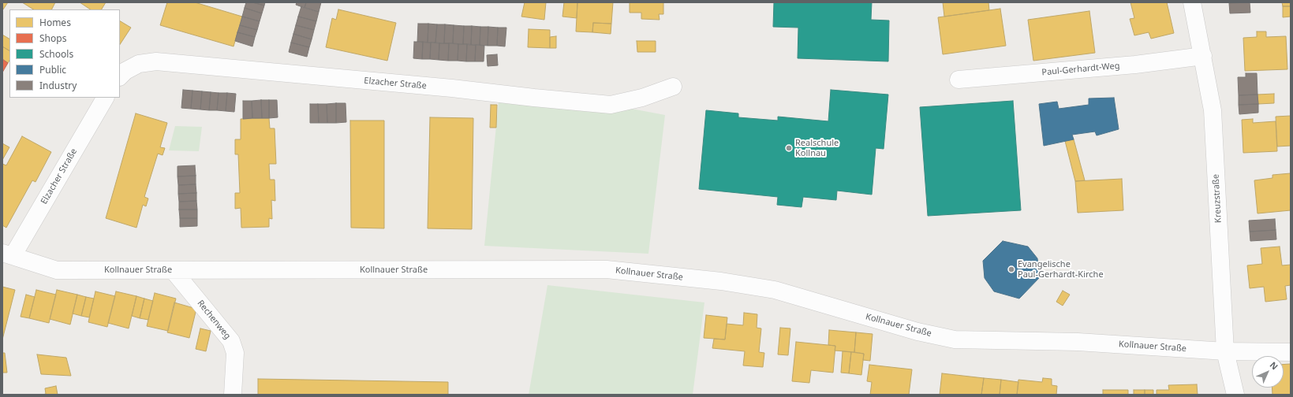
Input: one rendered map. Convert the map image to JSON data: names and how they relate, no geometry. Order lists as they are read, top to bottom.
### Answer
{
  "streets": {
    "street": [
      "Paul-Gerhardt-Weg",
      "Elzacher Straße",
      "Kreuzstraße",
      "Kollnauer Straße",
      "Rechenweg"
    ]
  },
  "crossings": [
    ["Paul-Gerhardt-Weg", "Kreuzstraße"],
    ["Elzacher Straße", "Kollnauer Straße"],
    ["Kreuzstraße", "Kollnauer Straße"],
    ["Kollnauer Straße", "Rechenweg"]
  ],
  "places": ["Realschule Kollnau", "Evangelische Paul-Gerhardt-Kirche"],
  "legend": [
    "Homes",
    "Shops",
    "Schools",
    "Public",
    "Industry"
  ],
  "north": "top right"
}
